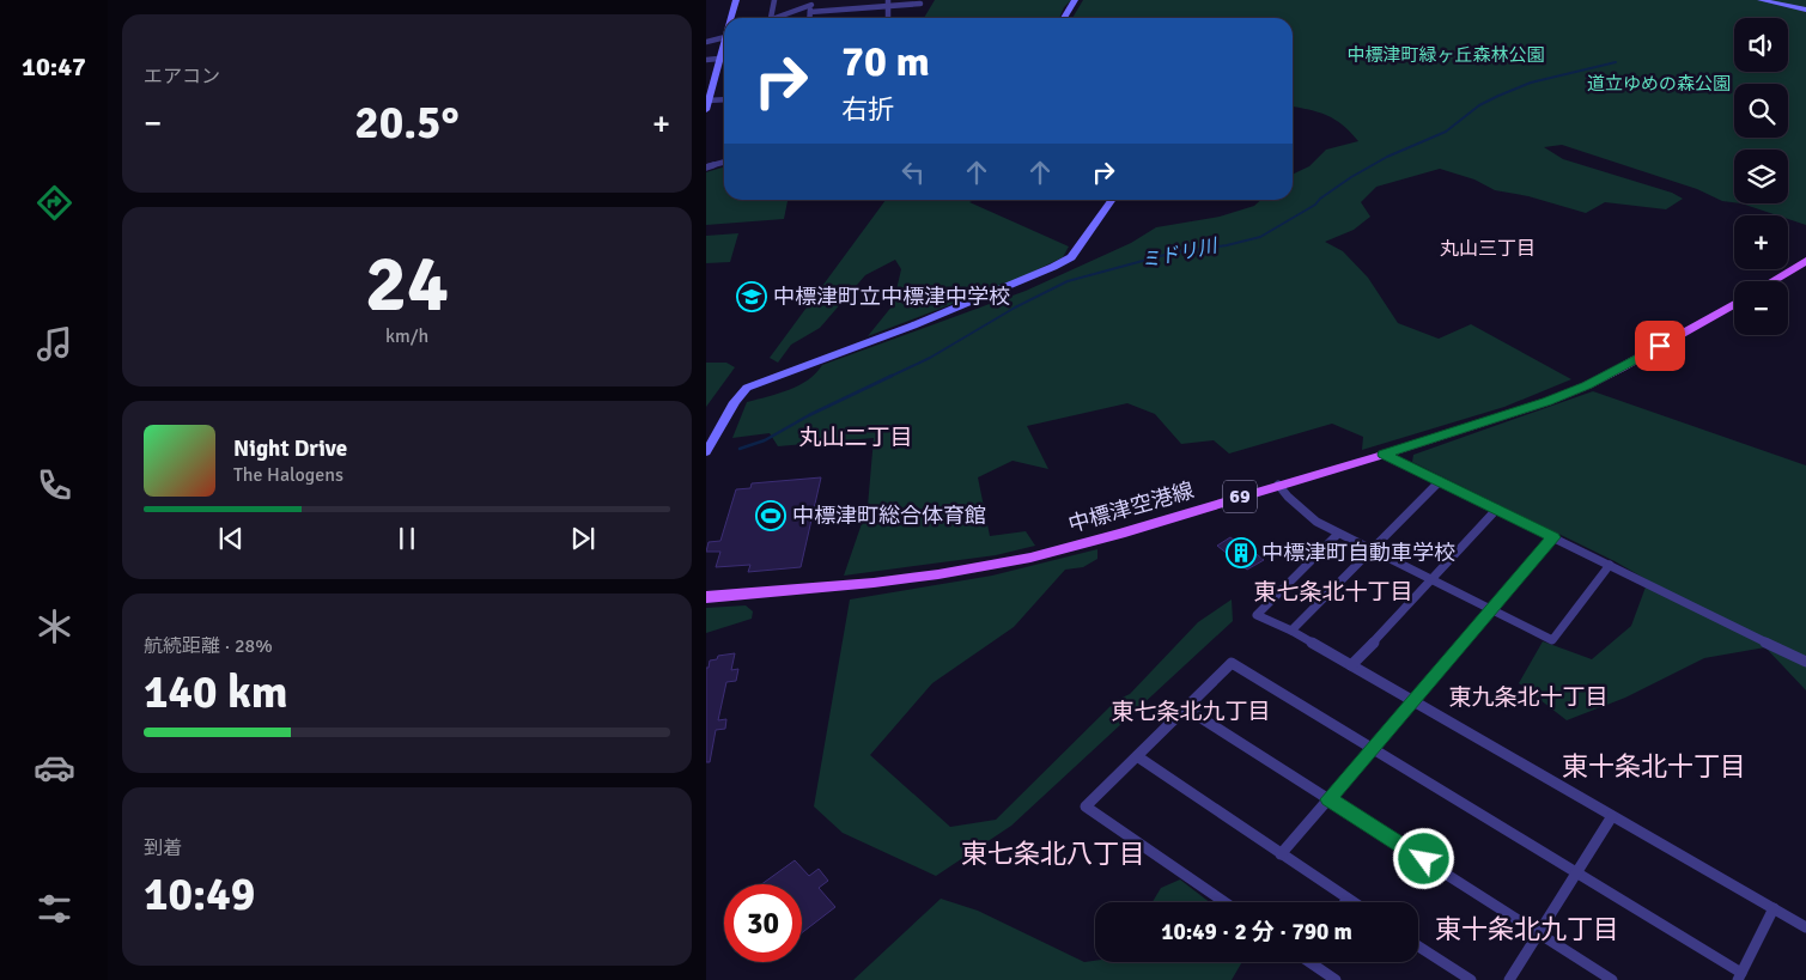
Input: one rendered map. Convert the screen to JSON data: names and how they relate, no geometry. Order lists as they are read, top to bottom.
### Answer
{
  "streets": {
    "main road": ["69", "中標津空港線"]
  },
  "districts": [
    "丸山三丁目",
    "丸山二丁目",
    "東七条北十丁目",
    "東九条北十丁目",
    "東七条北九丁目",
    "東十条北十丁目",
    "東七条北八丁目",
    "東十条北九丁目"
  ],
  "water": ["ミドリ川"],
  "parks": ["中標津町緑ヶ丘森林公園", "道立ゆめの森公園"],
  "places": {
    "school or university": ["中標津町立中標津中学校"],
    "sports": ["中標津町総合体育館"],
    "building": ["中標津町自動車学校"]
  },
  "page": {
    "tabs": "10:47",
    "tile": [
      "エアコン",
      ["24", "km/h"],
      ["航続距離 · 28%", "140 km"],
      ["到着", "10:49"]
    ],
    "map_buttons": ["+", "−"],
    "turn": ["70 m", "右折"],
    "heat": ["−", "20.5°", "+"],
    "song": ["Night Drive", "The Halogens"],
    "limit": "30",
    "trip": "10:49 · 2 分 · 790 m"
  }
}
